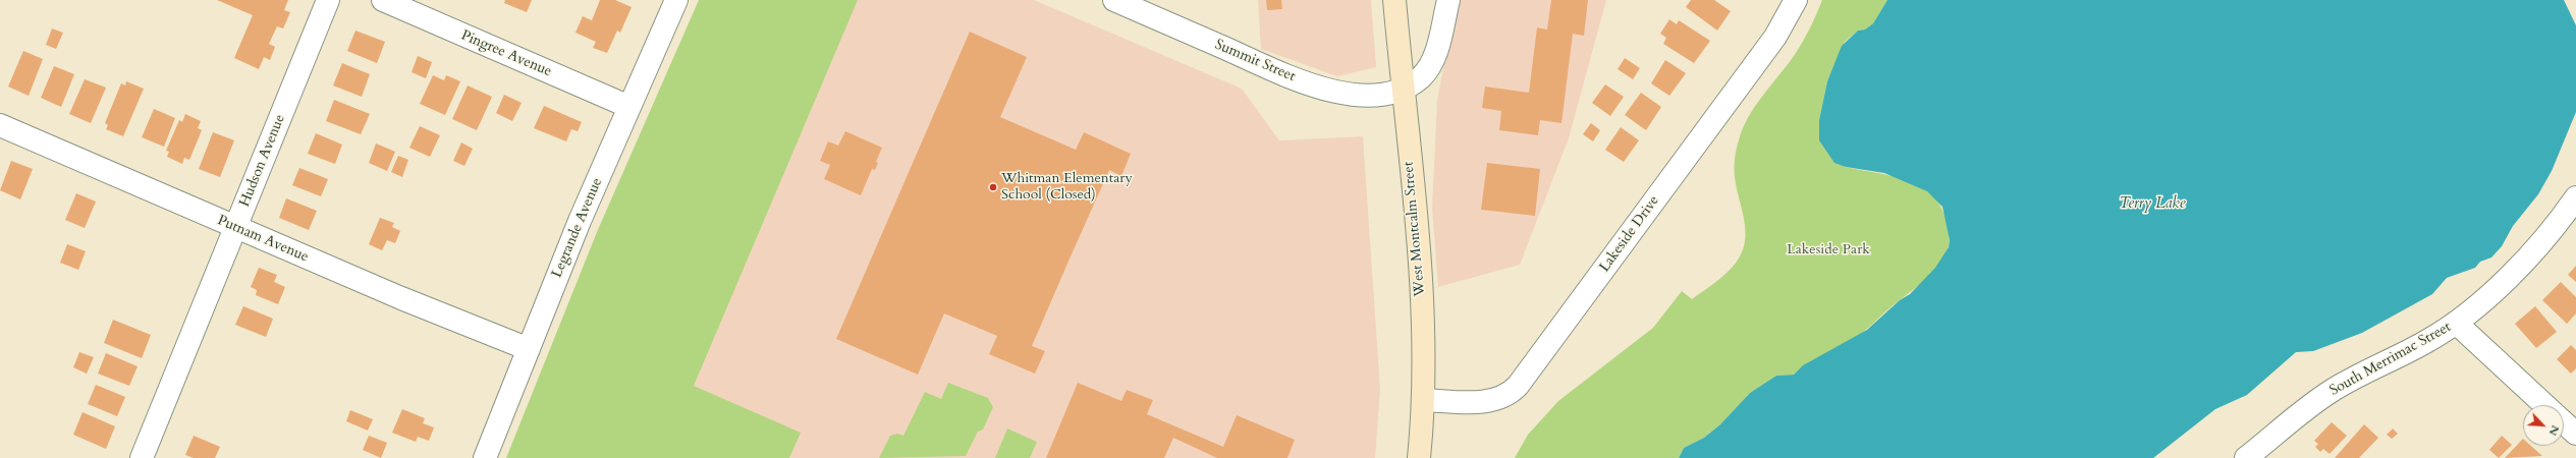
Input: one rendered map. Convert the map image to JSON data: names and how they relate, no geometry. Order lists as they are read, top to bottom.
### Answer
{
  "streets": {
    "main road": ["West Montcalm Street"],
    "street": [
      "Pingree Avenue",
      "Summit Street",
      "Hudson Avenue",
      "Legrande Avenue",
      "Lakeside Drive",
      "Putnam Avenue",
      "South Merrimac Street"
    ]
  },
  "crossings": [
    ["Pingree Avenue", "Legrande Avenue"],
    ["Summit Street", "West Montcalm Street"],
    ["Hudson Avenue", "Putnam Avenue"],
    ["Legrande Avenue", "Putnam Avenue"],
    ["West Montcalm Street", "Lakeside Drive"]
  ],
  "water": ["Terry Lake"],
  "parks": ["Lakeside Park"],
  "places": ["Whitman Elementary School (Closed)"],
  "north": "bottom right"
}
